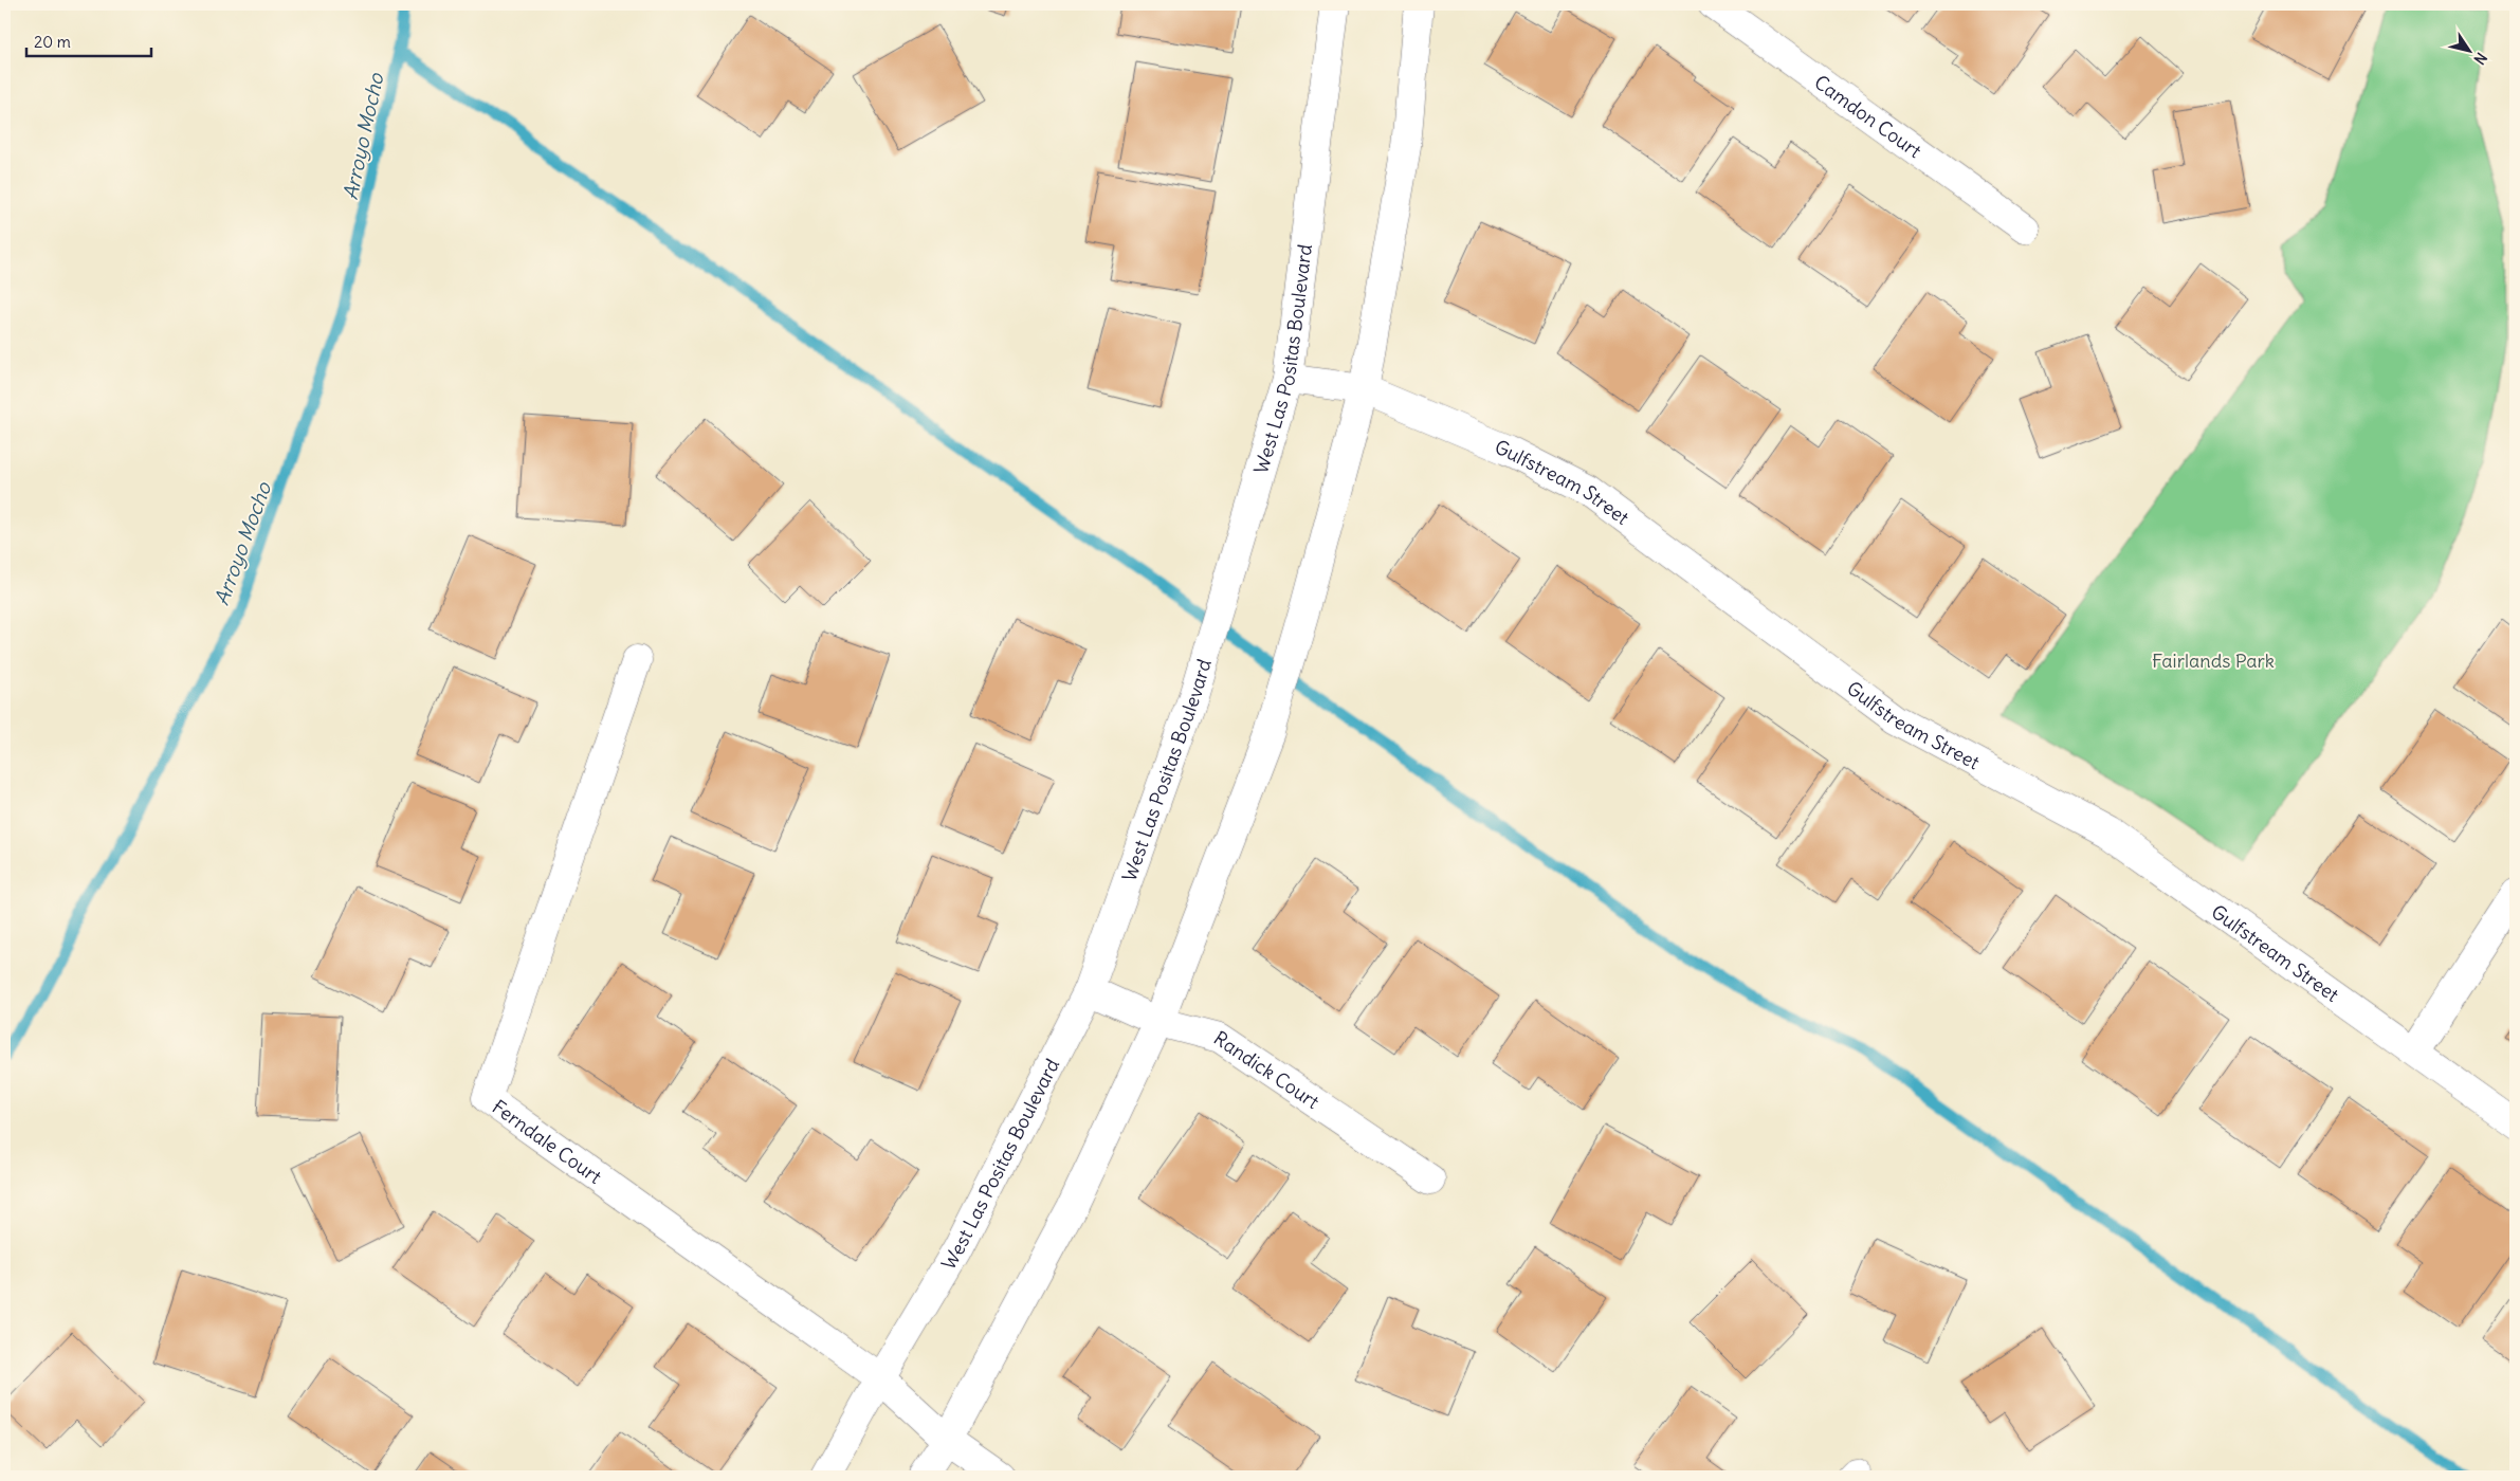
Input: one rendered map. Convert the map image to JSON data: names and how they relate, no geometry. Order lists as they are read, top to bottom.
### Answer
{
  "streets": {
    "street": [
      "Camdon Court",
      "West Las Positas Boulevard",
      "Gulfstream Street",
      "Randick Court",
      "Ferndale Court"
    ]
  },
  "crossings": [
    ["West Las Positas Boulevard", "Gulfstream Street"],
    ["West Las Positas Boulevard", "Randick Court"],
    ["West Las Positas Boulevard", "Ferndale Court"]
  ],
  "water": ["Arroyo Mocho"],
  "parks": ["Fairlands Park"],
  "scale_bar": "20 m",
  "north": "bottom right"
}
